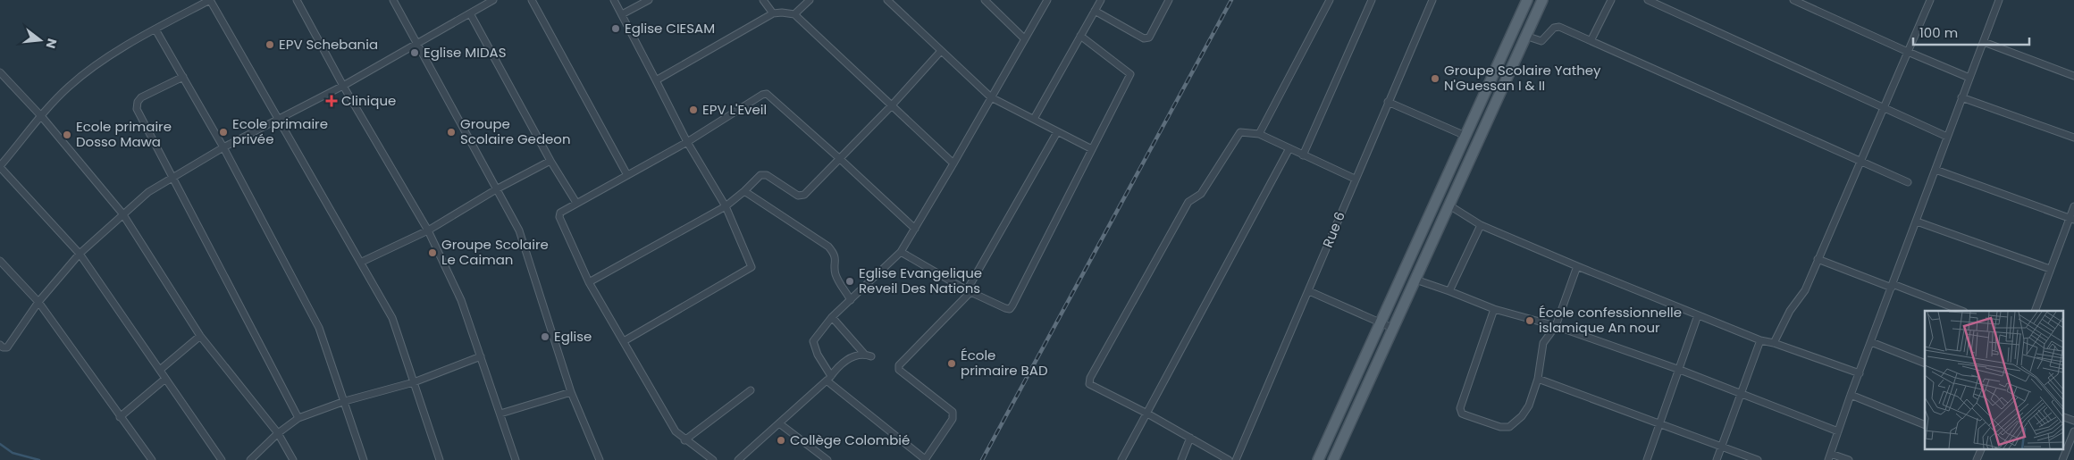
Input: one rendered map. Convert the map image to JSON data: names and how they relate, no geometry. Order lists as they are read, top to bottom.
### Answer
{
  "streets": {
    "street": ["Rue 6"]
  },
  "places": {
    "other": [
      "Eglise CIESAM",
      "EPV Schebania",
      "Eglise MIDAS",
      "Groupe Scolaire Yathey N'Guessan I & II",
      "EPV L'Eveil",
      "Ecole primaire privée",
      "Groupe Scolaire Gedeon",
      "Ecole primaire Dosso Mawa",
      "Groupe Scolaire Le Caiman",
      "Eglise Evangelique Reveil Des Nations",
      "École confessionnelle islamique An nour",
      "Eglise",
      "École primaire BAD",
      "Collège Colombié"
    ],
    "health": ["Clinique"]
  },
  "scale_bar": "100 m",
  "north": "right"
}
